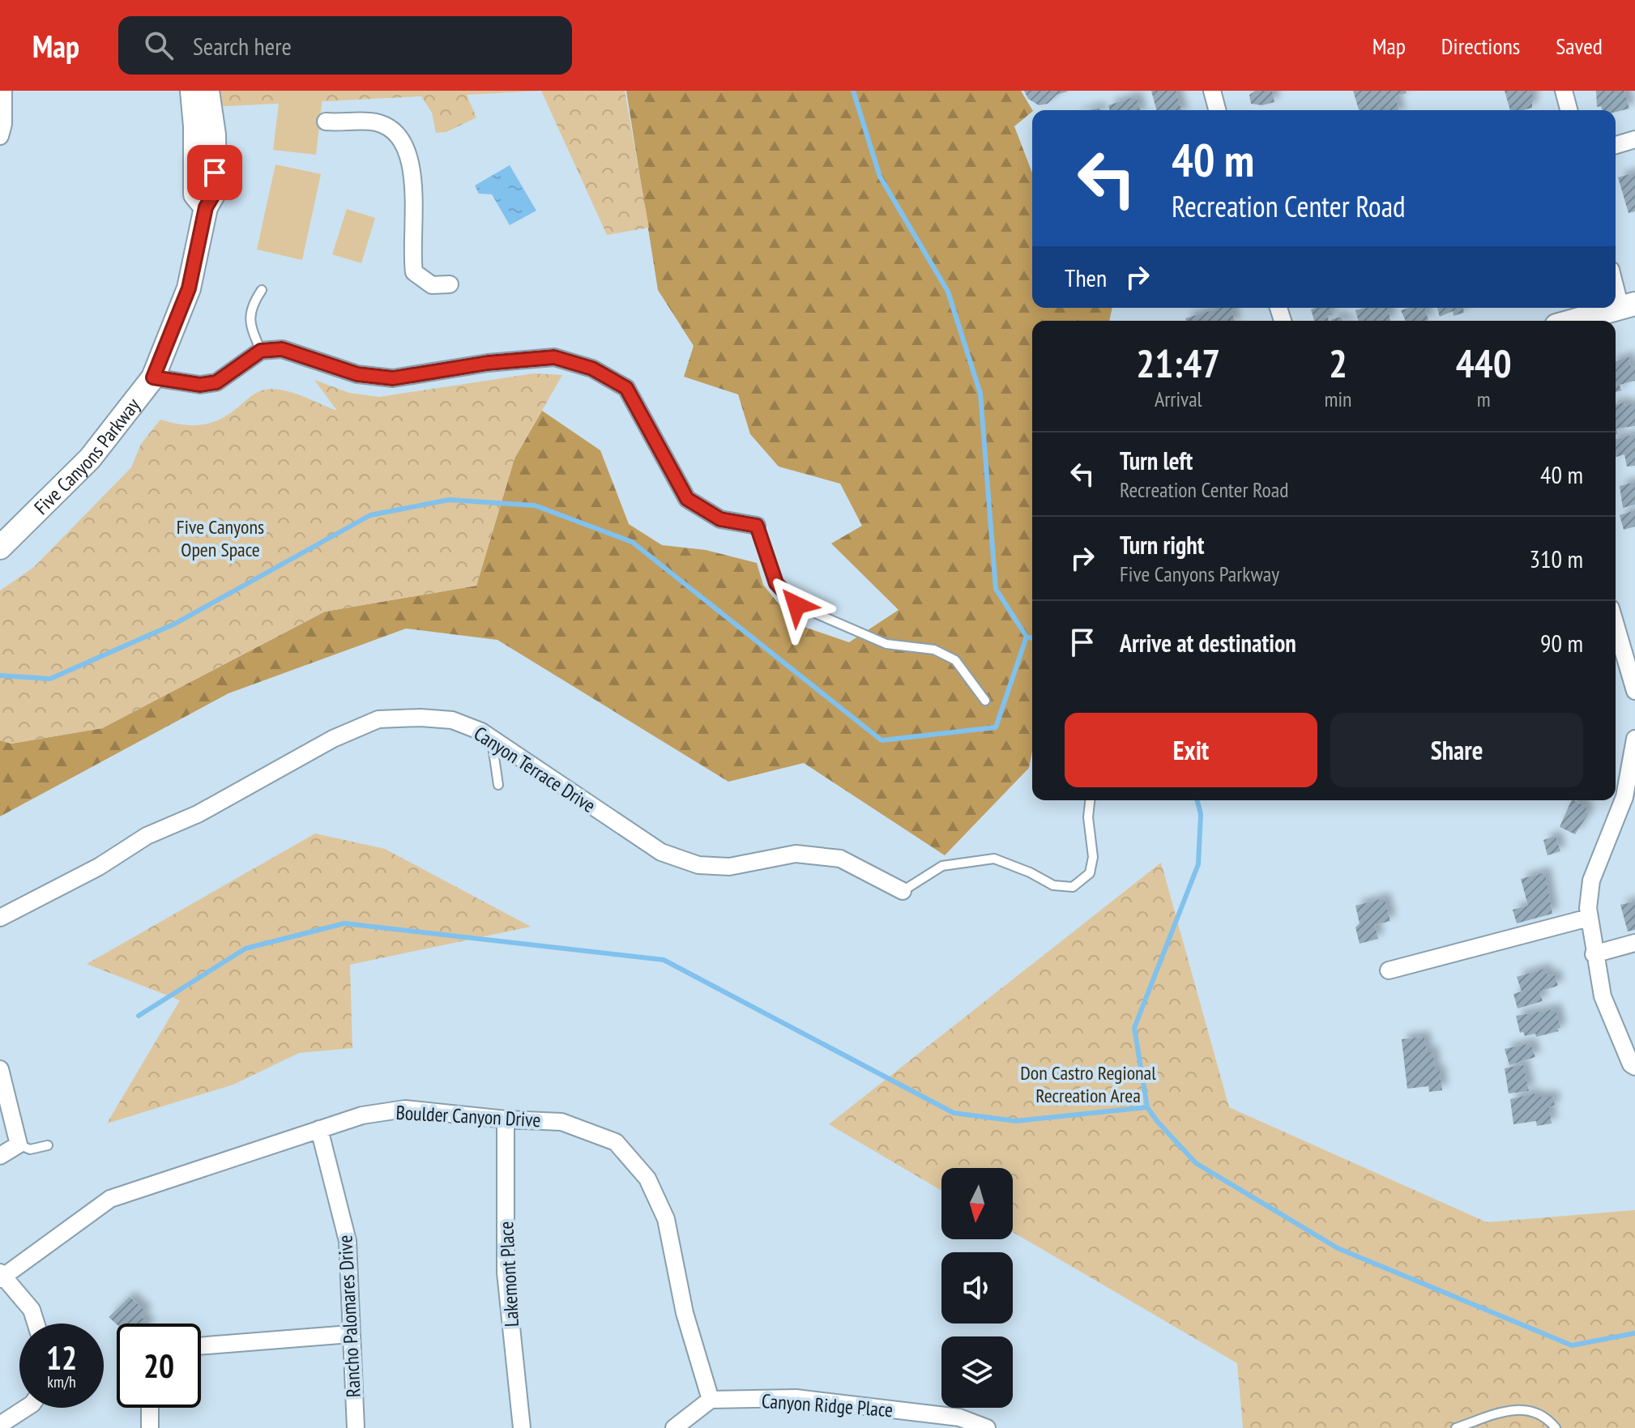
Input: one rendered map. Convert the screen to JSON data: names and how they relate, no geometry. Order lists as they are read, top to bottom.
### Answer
{
  "streets": {
    "main road": ["Five Canyons Parkway"],
    "street": [
      "Canyon Terrace Drive",
      "Boulder Canyon Drive",
      "Lakemont Place",
      "Rancho Palomares Drive",
      "Canyon Ridge Place"
    ]
  },
  "crossings": [
    ["Boulder Canyon Drive", "Lakemont Place"],
    ["Boulder Canyon Drive", "Rancho Palomares Drive"],
    ["Boulder Canyon Drive", "Canyon Ridge Place"]
  ],
  "parks": ["Five Canyons Open Space", "Don Castro Regional Recreation Area"],
  "north": "bottom",
  "page": {
    "header": "Map",
    "search": "Search here",
    "nav": ["Map", "Directions", "Saved"],
    "turn": ["40 m", "Recreation Center Road"],
    "then": "Then",
    "eta": [
      "21:47",
      "Arrival",
      "2",
      "min",
      "440",
      "m"
    ],
    "list": [
      {
        "name": "Turn left",
        "note": "Recreation Center Road",
        "value": "40 m"
      },
      {
        "name": "Turn right",
        "note": "Five Canyons Parkway",
        "value": "310 m"
      },
      {
        "name": "Arrive at destination",
        "value": "90 m"
      }
    ],
    "buttons": ["Exit", "Share"],
    "speed": "12 km/h",
    "limit": "20"
  }
}
